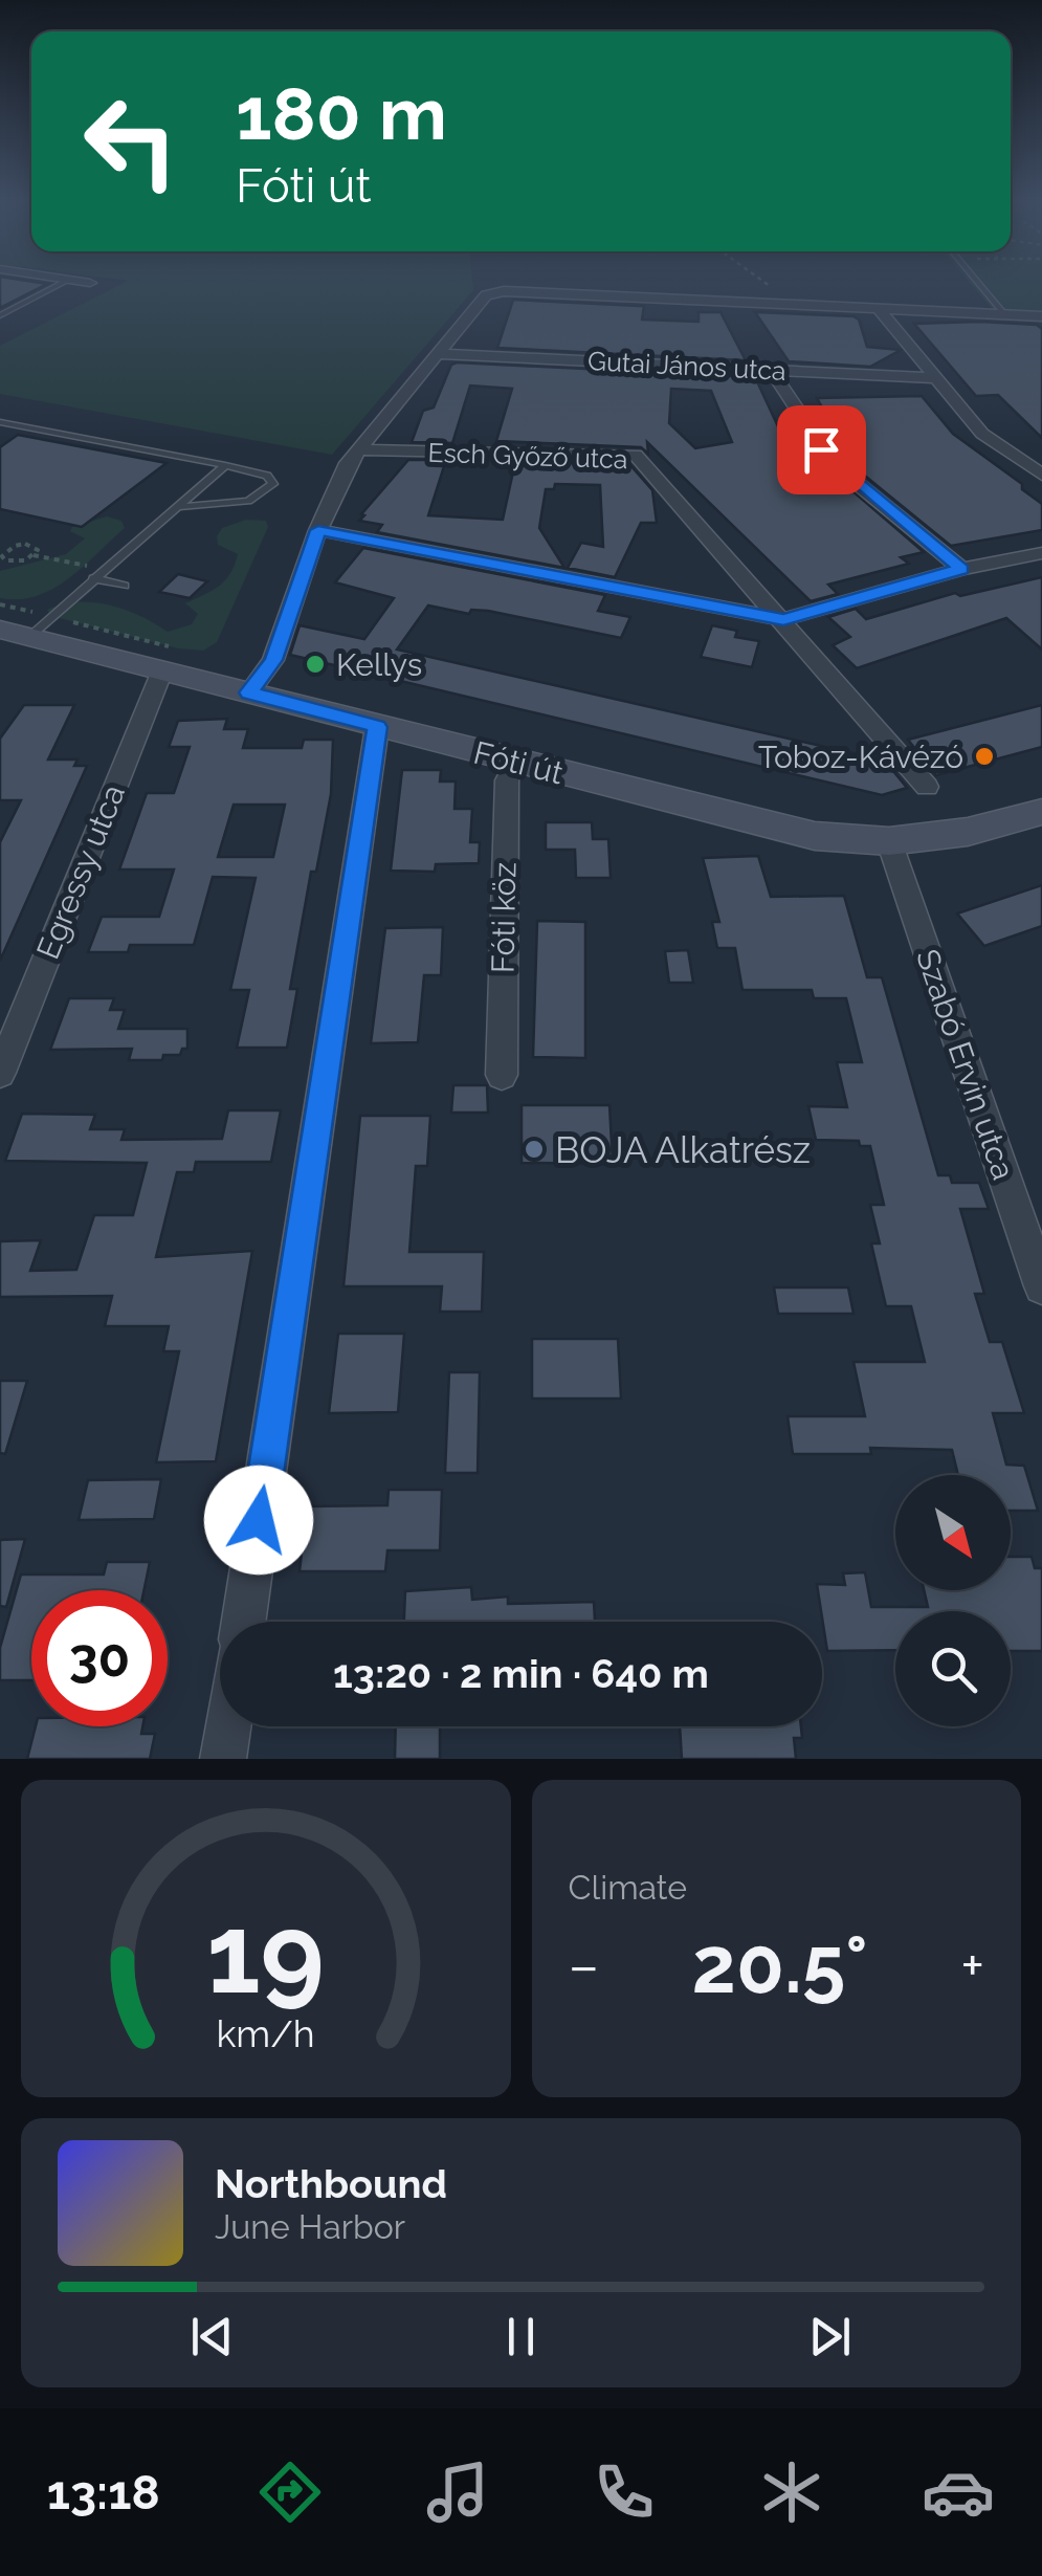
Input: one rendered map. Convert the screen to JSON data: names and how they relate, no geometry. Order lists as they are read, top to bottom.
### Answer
{
  "streets": {
    "main road": ["Fóti út"],
    "street": [
      "Gutai János utca",
      "Esch Győző utca",
      "Egressy utca",
      "Fóti köz",
      "Szabó Ervin utca"
    ]
  },
  "crossings": [
    ["Fóti út", "Egressy utca"],
    ["Fóti út", "Fóti köz"],
    ["Fóti út", "Szabó Ervin utca"]
  ],
  "places": ["Kellys", "Toboz-Kávézó", "BOJA Alkatrész"],
  "north": "bottom right",
  "page": {
    "turn": ["180 m", "Fóti út"],
    "limit": "30",
    "trip": "13:20 · 2 min · 640 m",
    "tile": "Climate",
    "heat": ["−", "20.5°", "+"],
    "song": ["Northbound", "June Harbor"],
    "tabs": "13:18",
    "gauge": ["19", "km/h"]
  }
}
